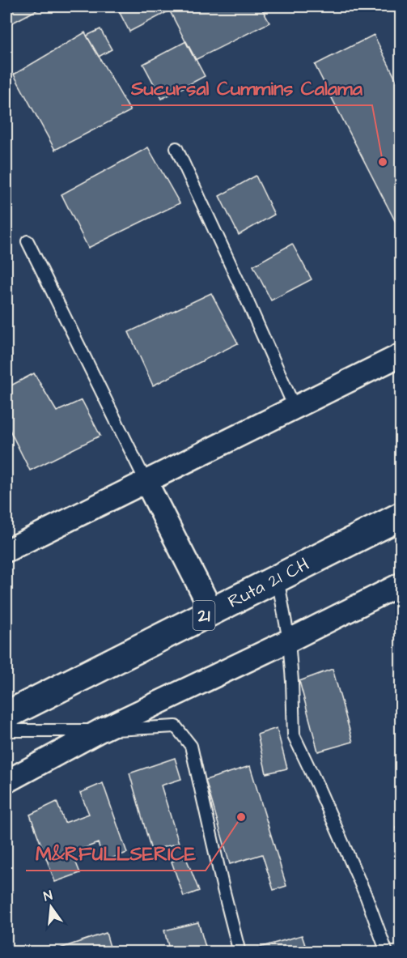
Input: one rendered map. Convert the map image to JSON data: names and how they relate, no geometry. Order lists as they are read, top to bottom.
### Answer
{
  "streets": {
    "highway": ["Ruta 21 CH", "21"]
  },
  "places": ["Sucursal Cummins Calama", "M&RFULLSERICE"],
  "north": "top"
}
